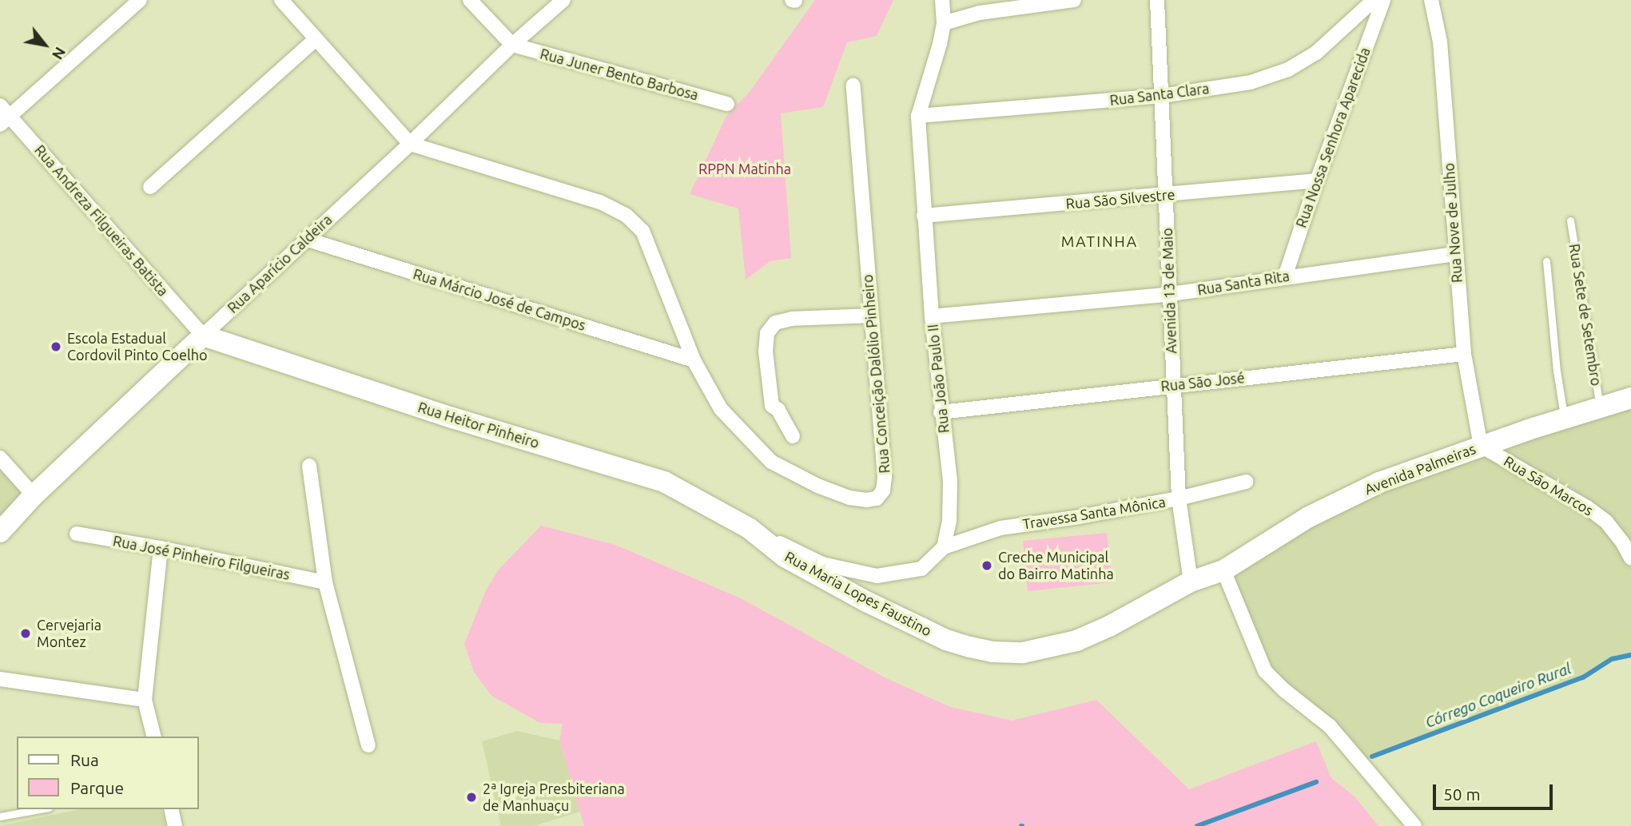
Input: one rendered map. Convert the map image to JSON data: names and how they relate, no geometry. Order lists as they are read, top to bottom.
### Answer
{
  "streets": {
    "street": [
      "Rua Juner Bento Barbosa",
      "Rua Santa Clara",
      "Rua Nossa Senhora Aparecida",
      "Rua São Silvestre",
      "Rua Andreza Filgueiras Batista",
      "Rua Nove de Julho",
      "Rua Aparício Caldeira",
      "Rua Santa Rita",
      "Avenida 13 de Maio",
      "Rua Márcio José de Campos",
      "Rua Conceição Dalólio Pinheiro",
      "Rua João Paulo II",
      "Rua São José",
      "Rua Heitor Pinheiro",
      "Avenida Palmeiras",
      "Rua São Marcos",
      "Travessa Santa Mônica",
      "Rua José Pinheiro Filgueiras",
      "Rua Maria Lopes Faustino"
    ],
    "lane": ["Rua Sete de Setembro"]
  },
  "crossings": [
    ["Rua Juner Bento Barbosa", "Rua Aparício Caldeira"],
    ["Rua Santa Clara", "Avenida 13 de Maio"],
    ["Rua Santa Clara", "Rua João Paulo II"],
    ["Rua Nossa Senhora Aparecida", "Rua São Silvestre"],
    ["Rua Nossa Senhora Aparecida", "Rua Santa Rita"],
    ["Rua São Silvestre", "Avenida 13 de Maio"],
    ["Rua São Silvestre", "Rua João Paulo II"],
    ["Rua Andreza Filgueiras Batista", "Rua Aparício Caldeira"],
    ["Rua Andreza Filgueiras Batista", "Rua Heitor Pinheiro"],
    ["Rua Nove de Julho", "Rua Santa Rita"],
    ["Rua Nove de Julho", "Rua São José"],
    ["Rua Nove de Julho", "Avenida Palmeiras"],
    ["Rua Nove de Julho", "Rua São Marcos"],
    ["Rua Aparício Caldeira", "Rua Márcio José de Campos"],
    ["Rua Aparício Caldeira", "Rua Conceição Dalólio Pinheiro"],
    ["Rua Aparício Caldeira", "Rua Heitor Pinheiro"],
    ["Rua Santa Rita", "Avenida 13 de Maio"],
    ["Rua Santa Rita", "Rua João Paulo II"],
    ["Avenida 13 de Maio", "Rua São José"],
    ["Avenida 13 de Maio", "Travessa Santa Mônica"],
    ["Avenida 13 de Maio", "Rua Maria Lopes Faustino"],
    ["Rua Márcio José de Campos", "Rua Conceição Dalólio Pinheiro"],
    ["Rua Sete de Setembro", "Avenida Palmeiras"],
    ["Rua João Paulo II", "Rua São José"],
    ["Rua João Paulo II", "Travessa Santa Mônica"],
    ["Rua Heitor Pinheiro", "Rua Maria Lopes Faustino"],
    ["Avenida Palmeiras", "Rua São Marcos"],
    ["Avenida Palmeiras", "Rua Maria Lopes Faustino"]
  ],
  "districts": ["MATINHA"],
  "water": ["Córrego Coqueiro Rural"],
  "parks": ["RPPN Matinha"],
  "places": [
    "Escola Estadual Cordovil Pinto Coelho",
    "Creche Municipal do Bairro Matinha",
    "Cervejaria Montez",
    "2ª Igreja Presbiteriana de Manhuaçu"
  ],
  "legend": ["Rua", "Parque"],
  "scale_bar": "50 m",
  "north": "bottom right"
}
